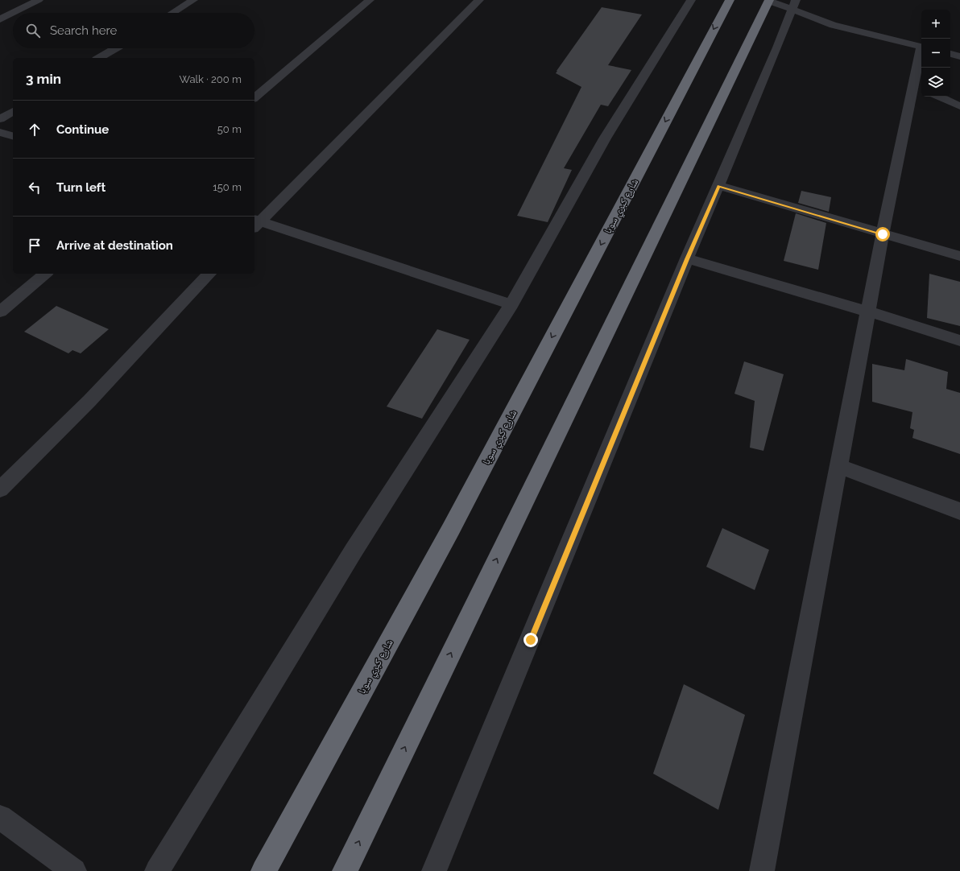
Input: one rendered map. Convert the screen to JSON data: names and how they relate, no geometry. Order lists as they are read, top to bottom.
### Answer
{
  "streets": {
    "highway": ["شارع كبري سوبا"]
  },
  "page": {
    "map_buttons": ["+", "−"],
    "search": "Search here",
    "heading": ["3 min", "Walk · 200 m"],
    "list": [
      ["Continue", "50 m"],
      ["Turn left", "150 m"],
      "Arrive at destination"
    ]
  }
}
